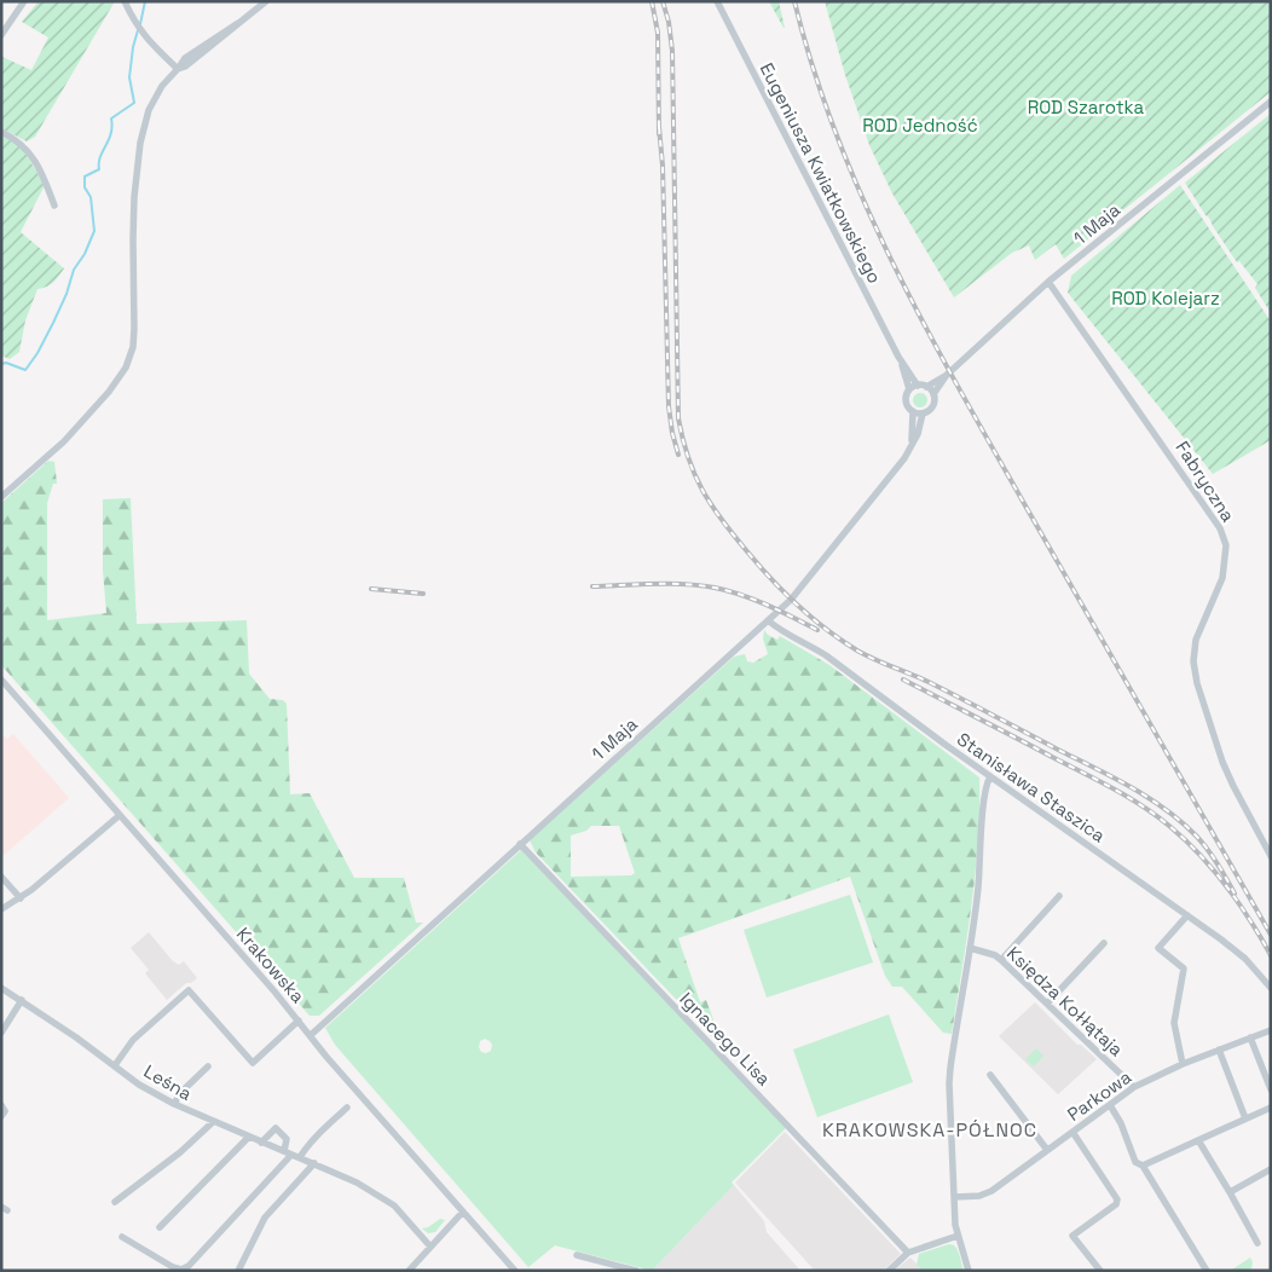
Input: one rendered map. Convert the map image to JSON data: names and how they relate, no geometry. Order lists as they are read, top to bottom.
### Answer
{
  "streets": {
    "street": [
      "Eugeniusza Kwiatkowskiego",
      "1 Maja",
      "Fabryczna",
      "Stanisława Staszica",
      "Krakowska",
      "Księdza Kołłątaja",
      "Ignacego Lisa",
      "Leśna",
      "Parkowa"
    ]
  },
  "crossings": [
    ["Eugeniusza Kwiatkowskiego", "1 Maja"],
    ["1 Maja", "Fabryczna"],
    ["1 Maja", "Stanisława Staszica"],
    ["1 Maja", "Krakowska"],
    ["1 Maja", "Ignacego Lisa"],
    ["Księdza Kołłątaja", "Parkowa"]
  ],
  "districts": ["KRAKOWSKA-PÓŁNOC"],
  "parks": ["ROD Szarotka", "ROD Jedność", "ROD Kolejarz"]
}
